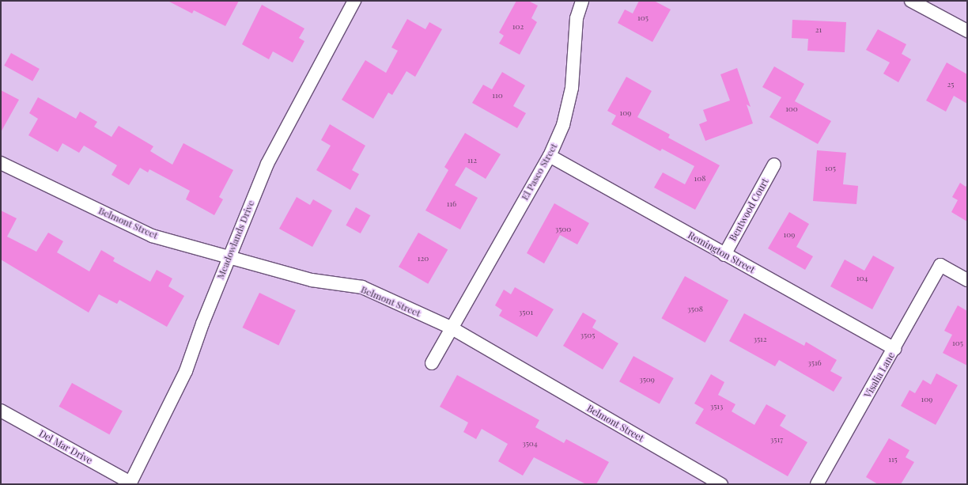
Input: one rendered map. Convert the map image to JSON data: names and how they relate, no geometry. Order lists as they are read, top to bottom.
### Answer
{
  "streets": {
    "street": [
      "El Paseo Street",
      "Bentwood Court",
      "Belmont Street",
      "Meadowlands Drive",
      "Remington Street",
      "Visalia Lane",
      "Del Mar Drive"
    ]
  },
  "crossings": [
    ["El Paseo Street", "Belmont Street"],
    ["El Paseo Street", "Remington Street"],
    ["Bentwood Court", "Remington Street"],
    ["Belmont Street", "Meadowlands Drive"],
    ["Meadowlands Drive", "Del Mar Drive"],
    ["Remington Street", "Visalia Lane"]
  ],
  "house_numbers": [
    "105",
    "102",
    "21",
    "25",
    "110",
    "100",
    "109",
    "112",
    "105",
    "108",
    "116",
    "3500",
    "109",
    "120",
    "104",
    "3508",
    "3501",
    "3505",
    "3512",
    "105",
    "3516",
    "3509",
    "109",
    "3513",
    "3517",
    "3504",
    "115"
  ]
}
